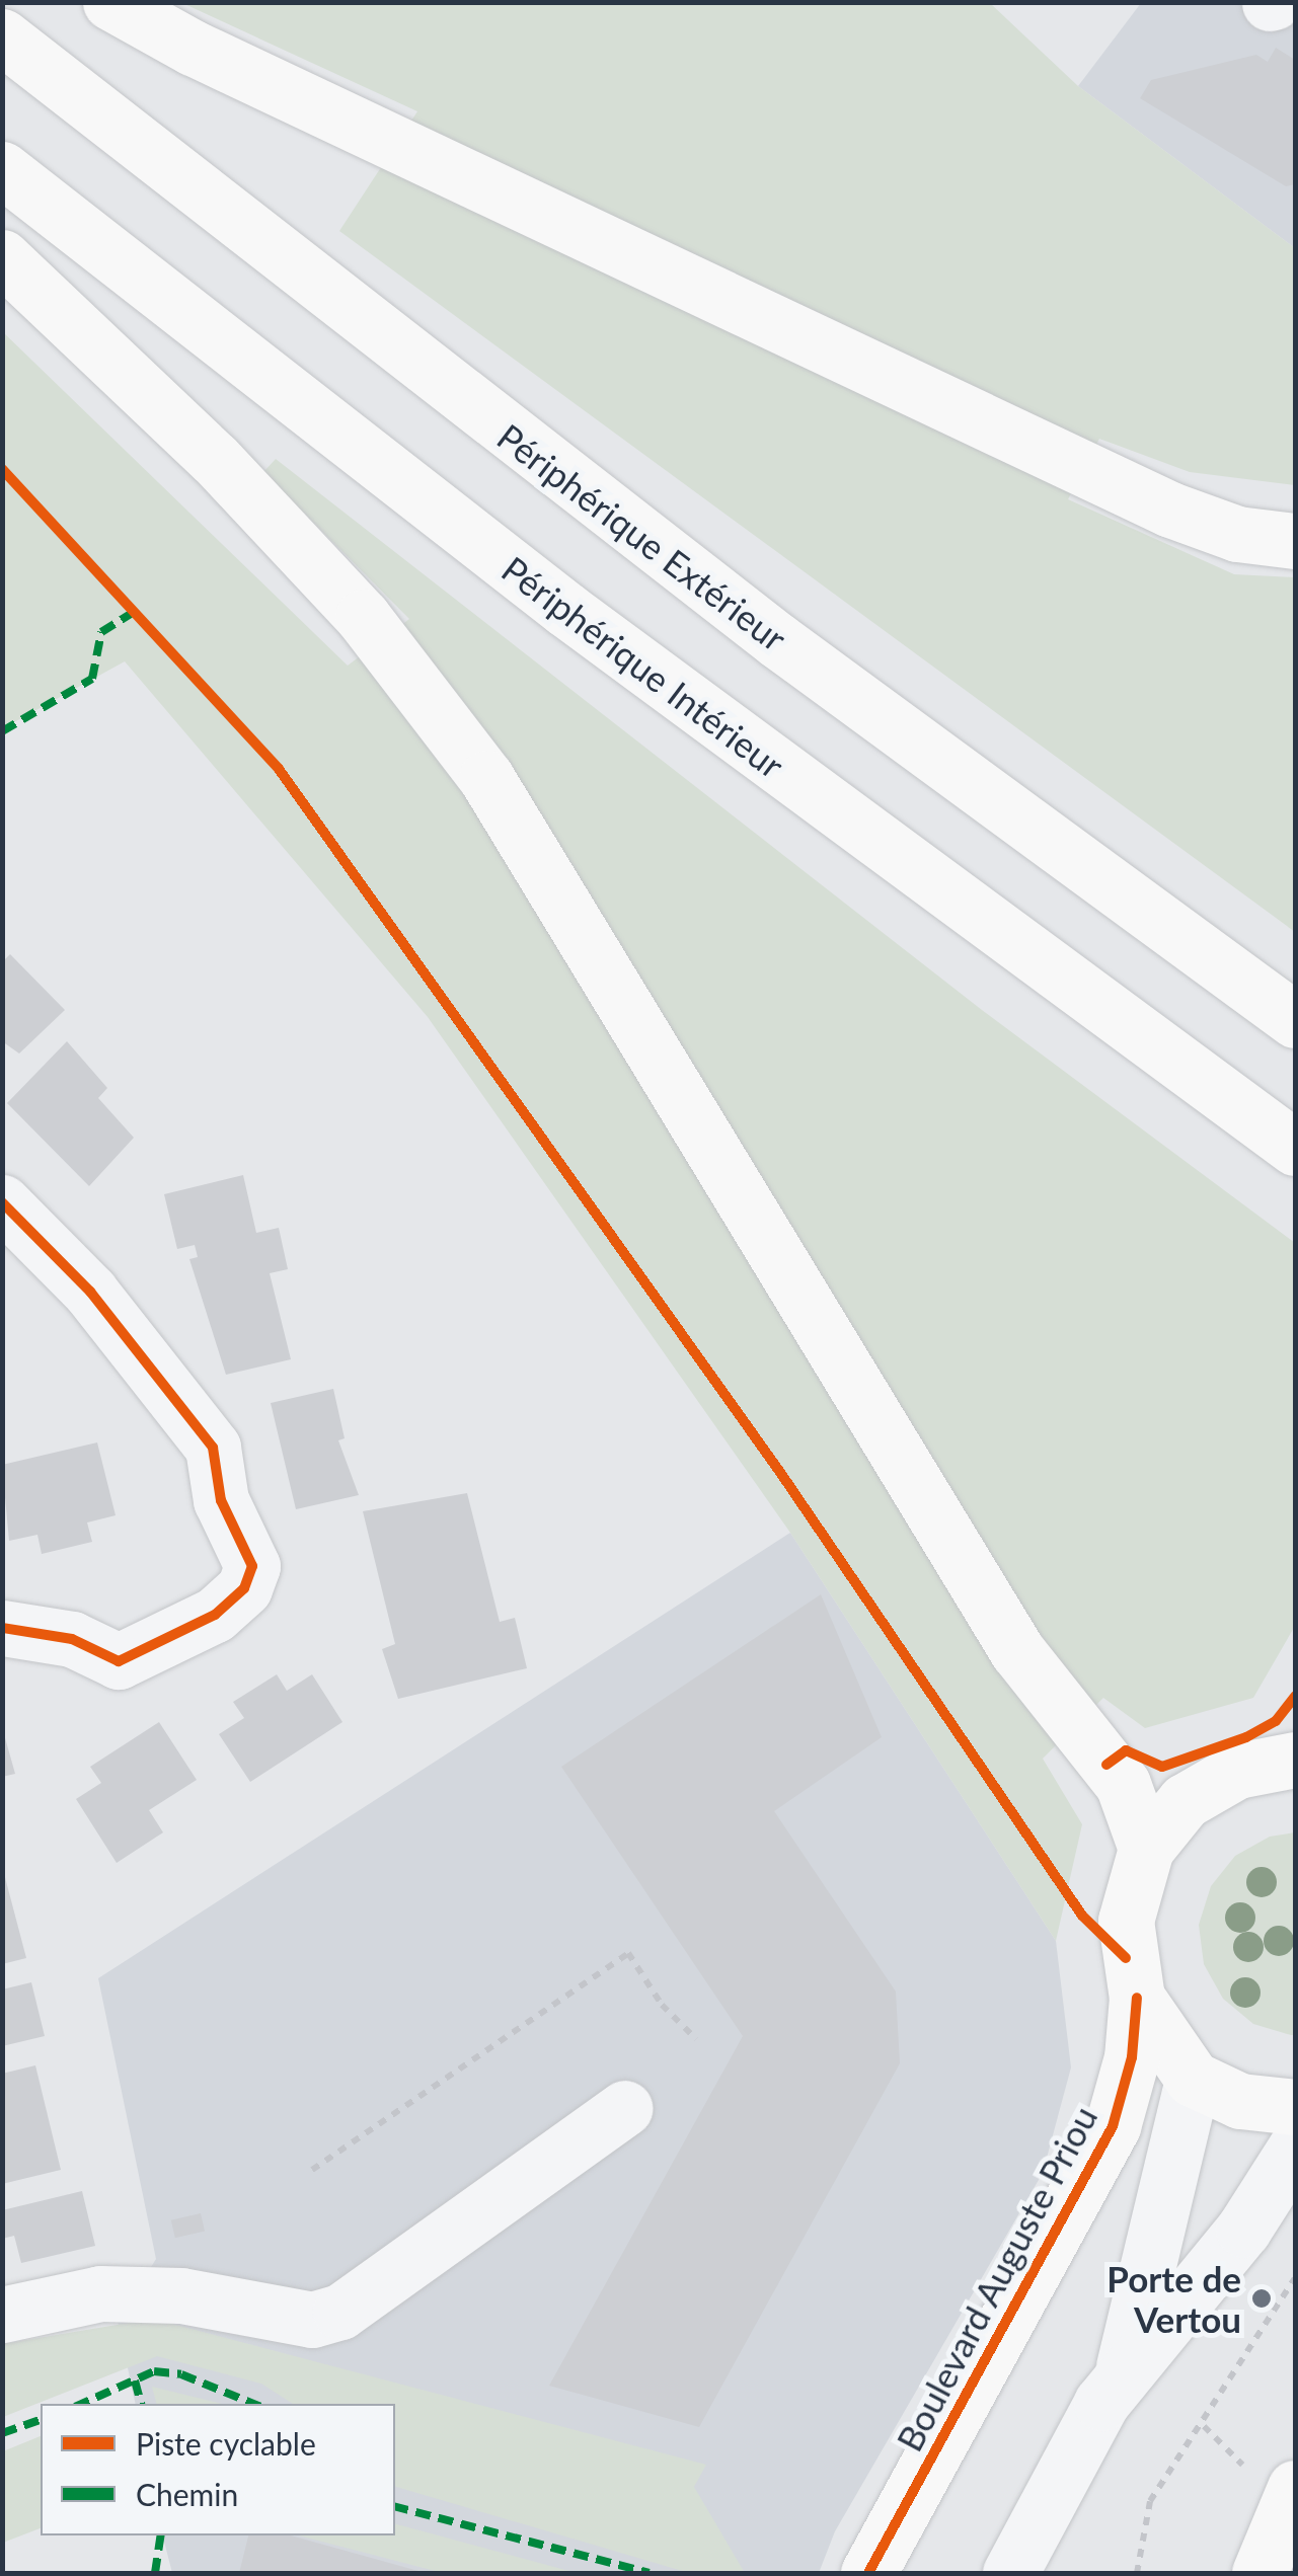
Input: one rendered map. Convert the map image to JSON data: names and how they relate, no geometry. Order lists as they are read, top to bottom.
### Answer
{
  "streets": {
    "main road": ["Périphérique Extérieur", "Périphérique Intérieur", "Boulevard Auguste Priou"]
  },
  "places": ["Porte de Vertou"],
  "legend": ["Piste cyclable", "Chemin"]
}
